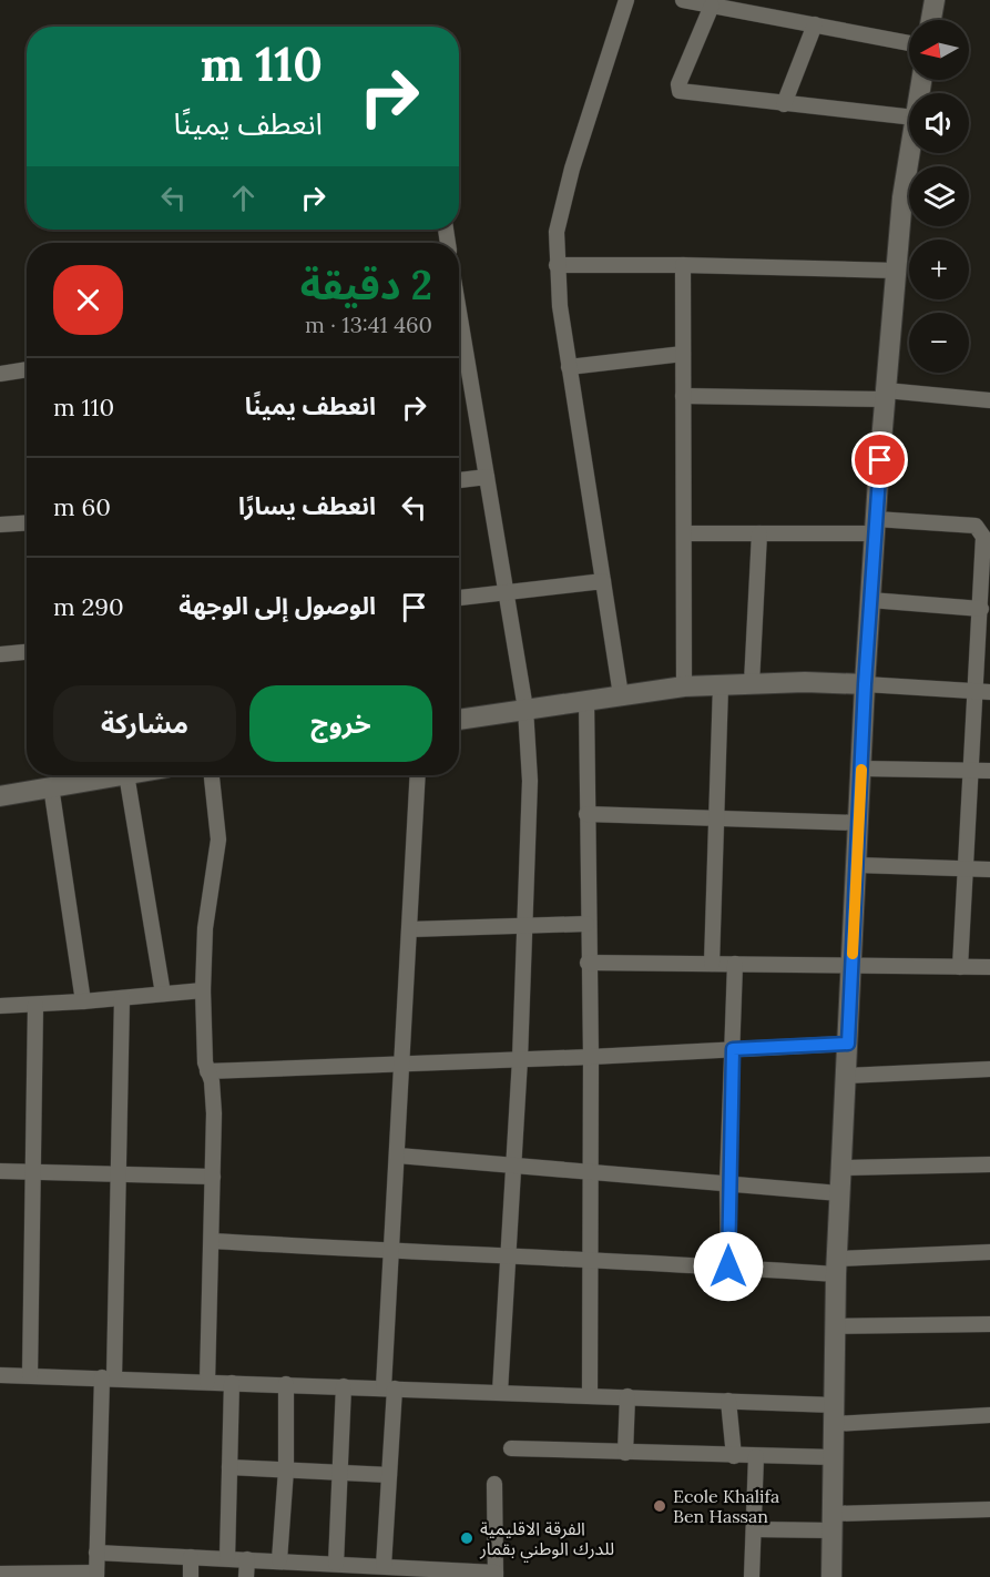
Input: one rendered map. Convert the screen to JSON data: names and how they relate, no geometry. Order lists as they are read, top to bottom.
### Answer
{
  "places": ["Ecole Khalifa Ben Hassan", "الفرقة الاقليمية للدرك الوطني بقمار"],
  "north": "left",
  "page": {
    "map_buttons": ["+", "−"],
    "turn": ["110 m", "انعطف يمينًا"],
    "heading": ["2 دقيقة", "460 m · 13:41"],
    "list": [
      {
        "name": "انعطف يمينًا",
        "value": "110 m"
      },
      {
        "name": "انعطف يسارًا",
        "value": "60 m"
      },
      {
        "name": "الوصول إلى الوجهة",
        "value": "290 m"
      }
    ],
    "buttons": ["خروج", "مشاركة"]
  }
}
